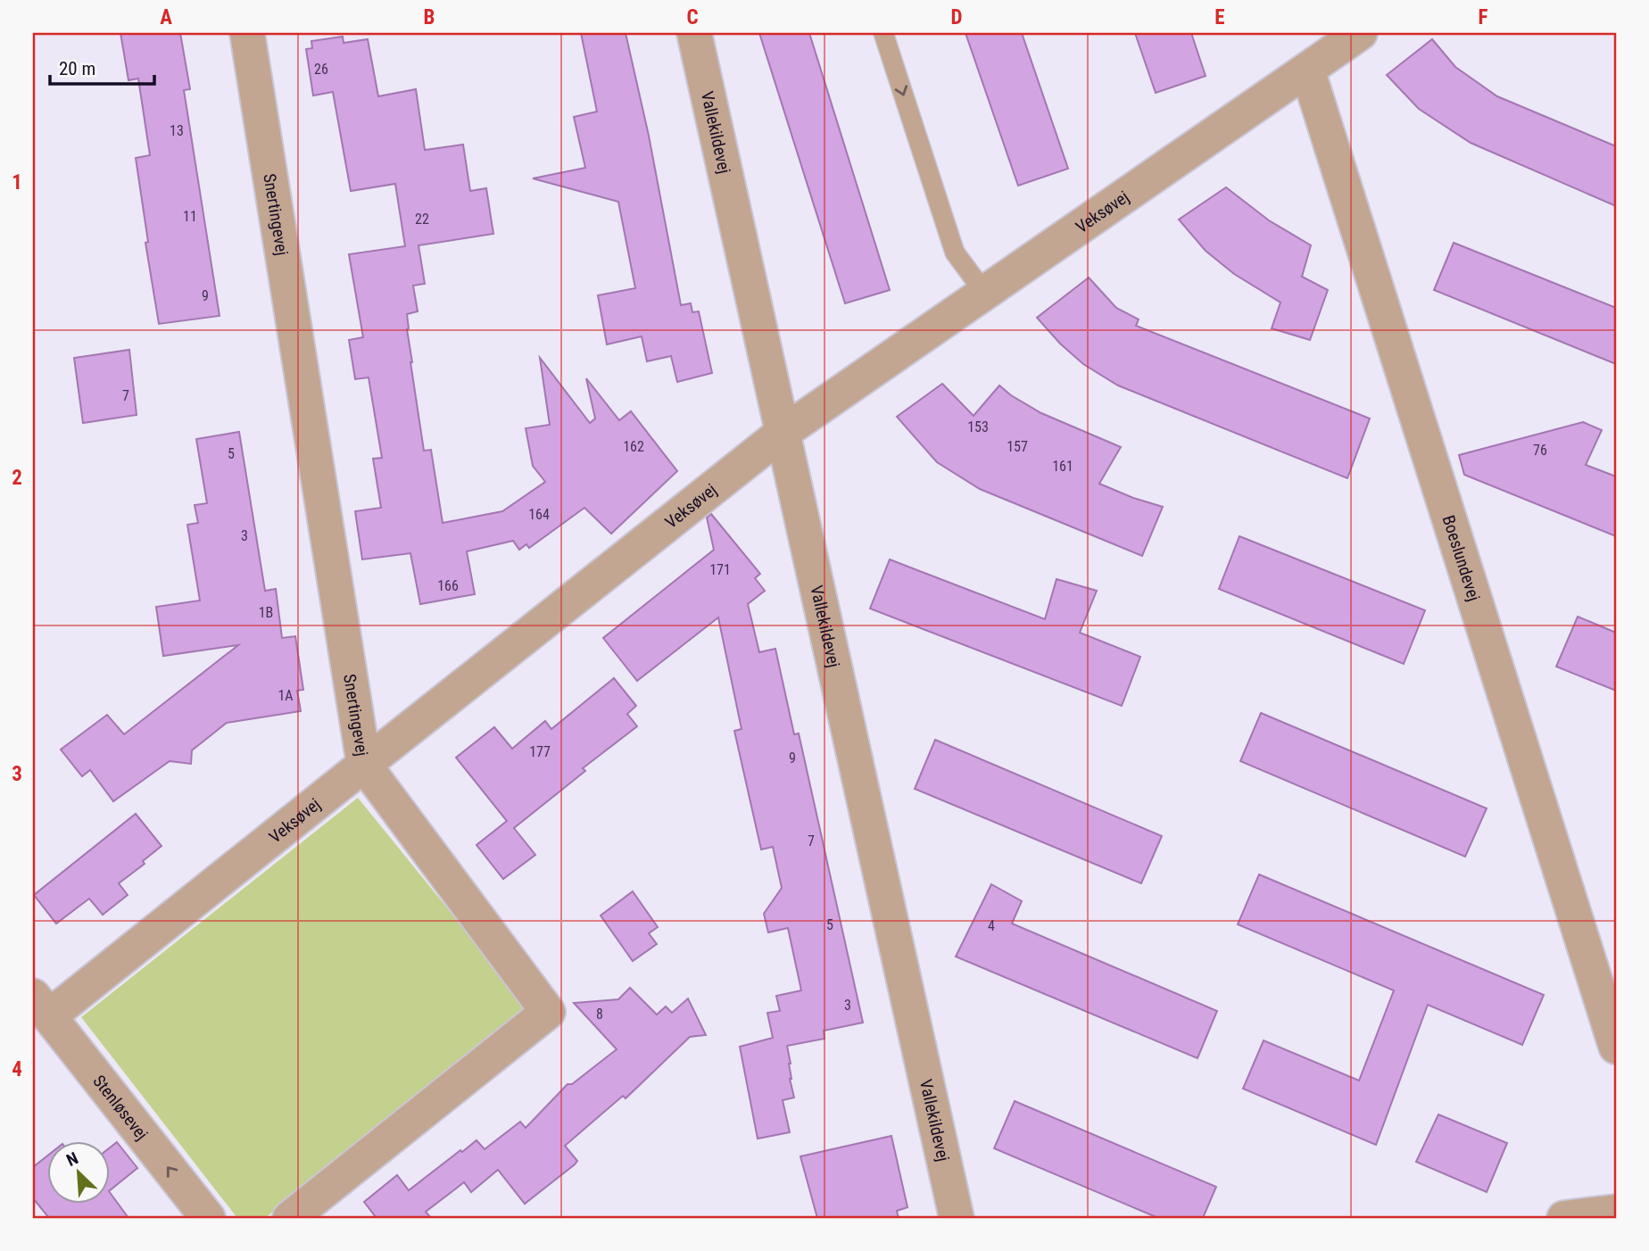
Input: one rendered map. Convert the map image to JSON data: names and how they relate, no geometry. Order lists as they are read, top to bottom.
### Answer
{
  "streets": {
    "street": [
      "Vallekildevej",
      "Veksøvej",
      "Snertingevej",
      "Boeslundevej",
      "Stenløsevej"
    ]
  },
  "crossings": [
    ["Vallekildevej", "Veksøvej"],
    ["Veksøvej", "Snertingevej"],
    ["Veksøvej", "Boeslundevej"],
    ["Veksøvej", "Stenløsevej"]
  ],
  "one_way": ["Stenløsevej"],
  "house_numbers": [
    "26",
    "13",
    "11",
    "22",
    "9",
    "7",
    "153",
    "162",
    "157",
    "76",
    "5",
    "161",
    "164",
    "3",
    "171",
    "166",
    "1B",
    "1A",
    "177",
    "9",
    "7",
    "5",
    "4",
    "3",
    "8"
  ],
  "scale_bar": "20 m",
  "north": "top left",
  "grid": {
    "columns": [
      "A",
      "B",
      "C",
      "D",
      "E",
      "F"
    ],
    "rows": [
      "1",
      "2",
      "3",
      "4"
    ]
  }
}
